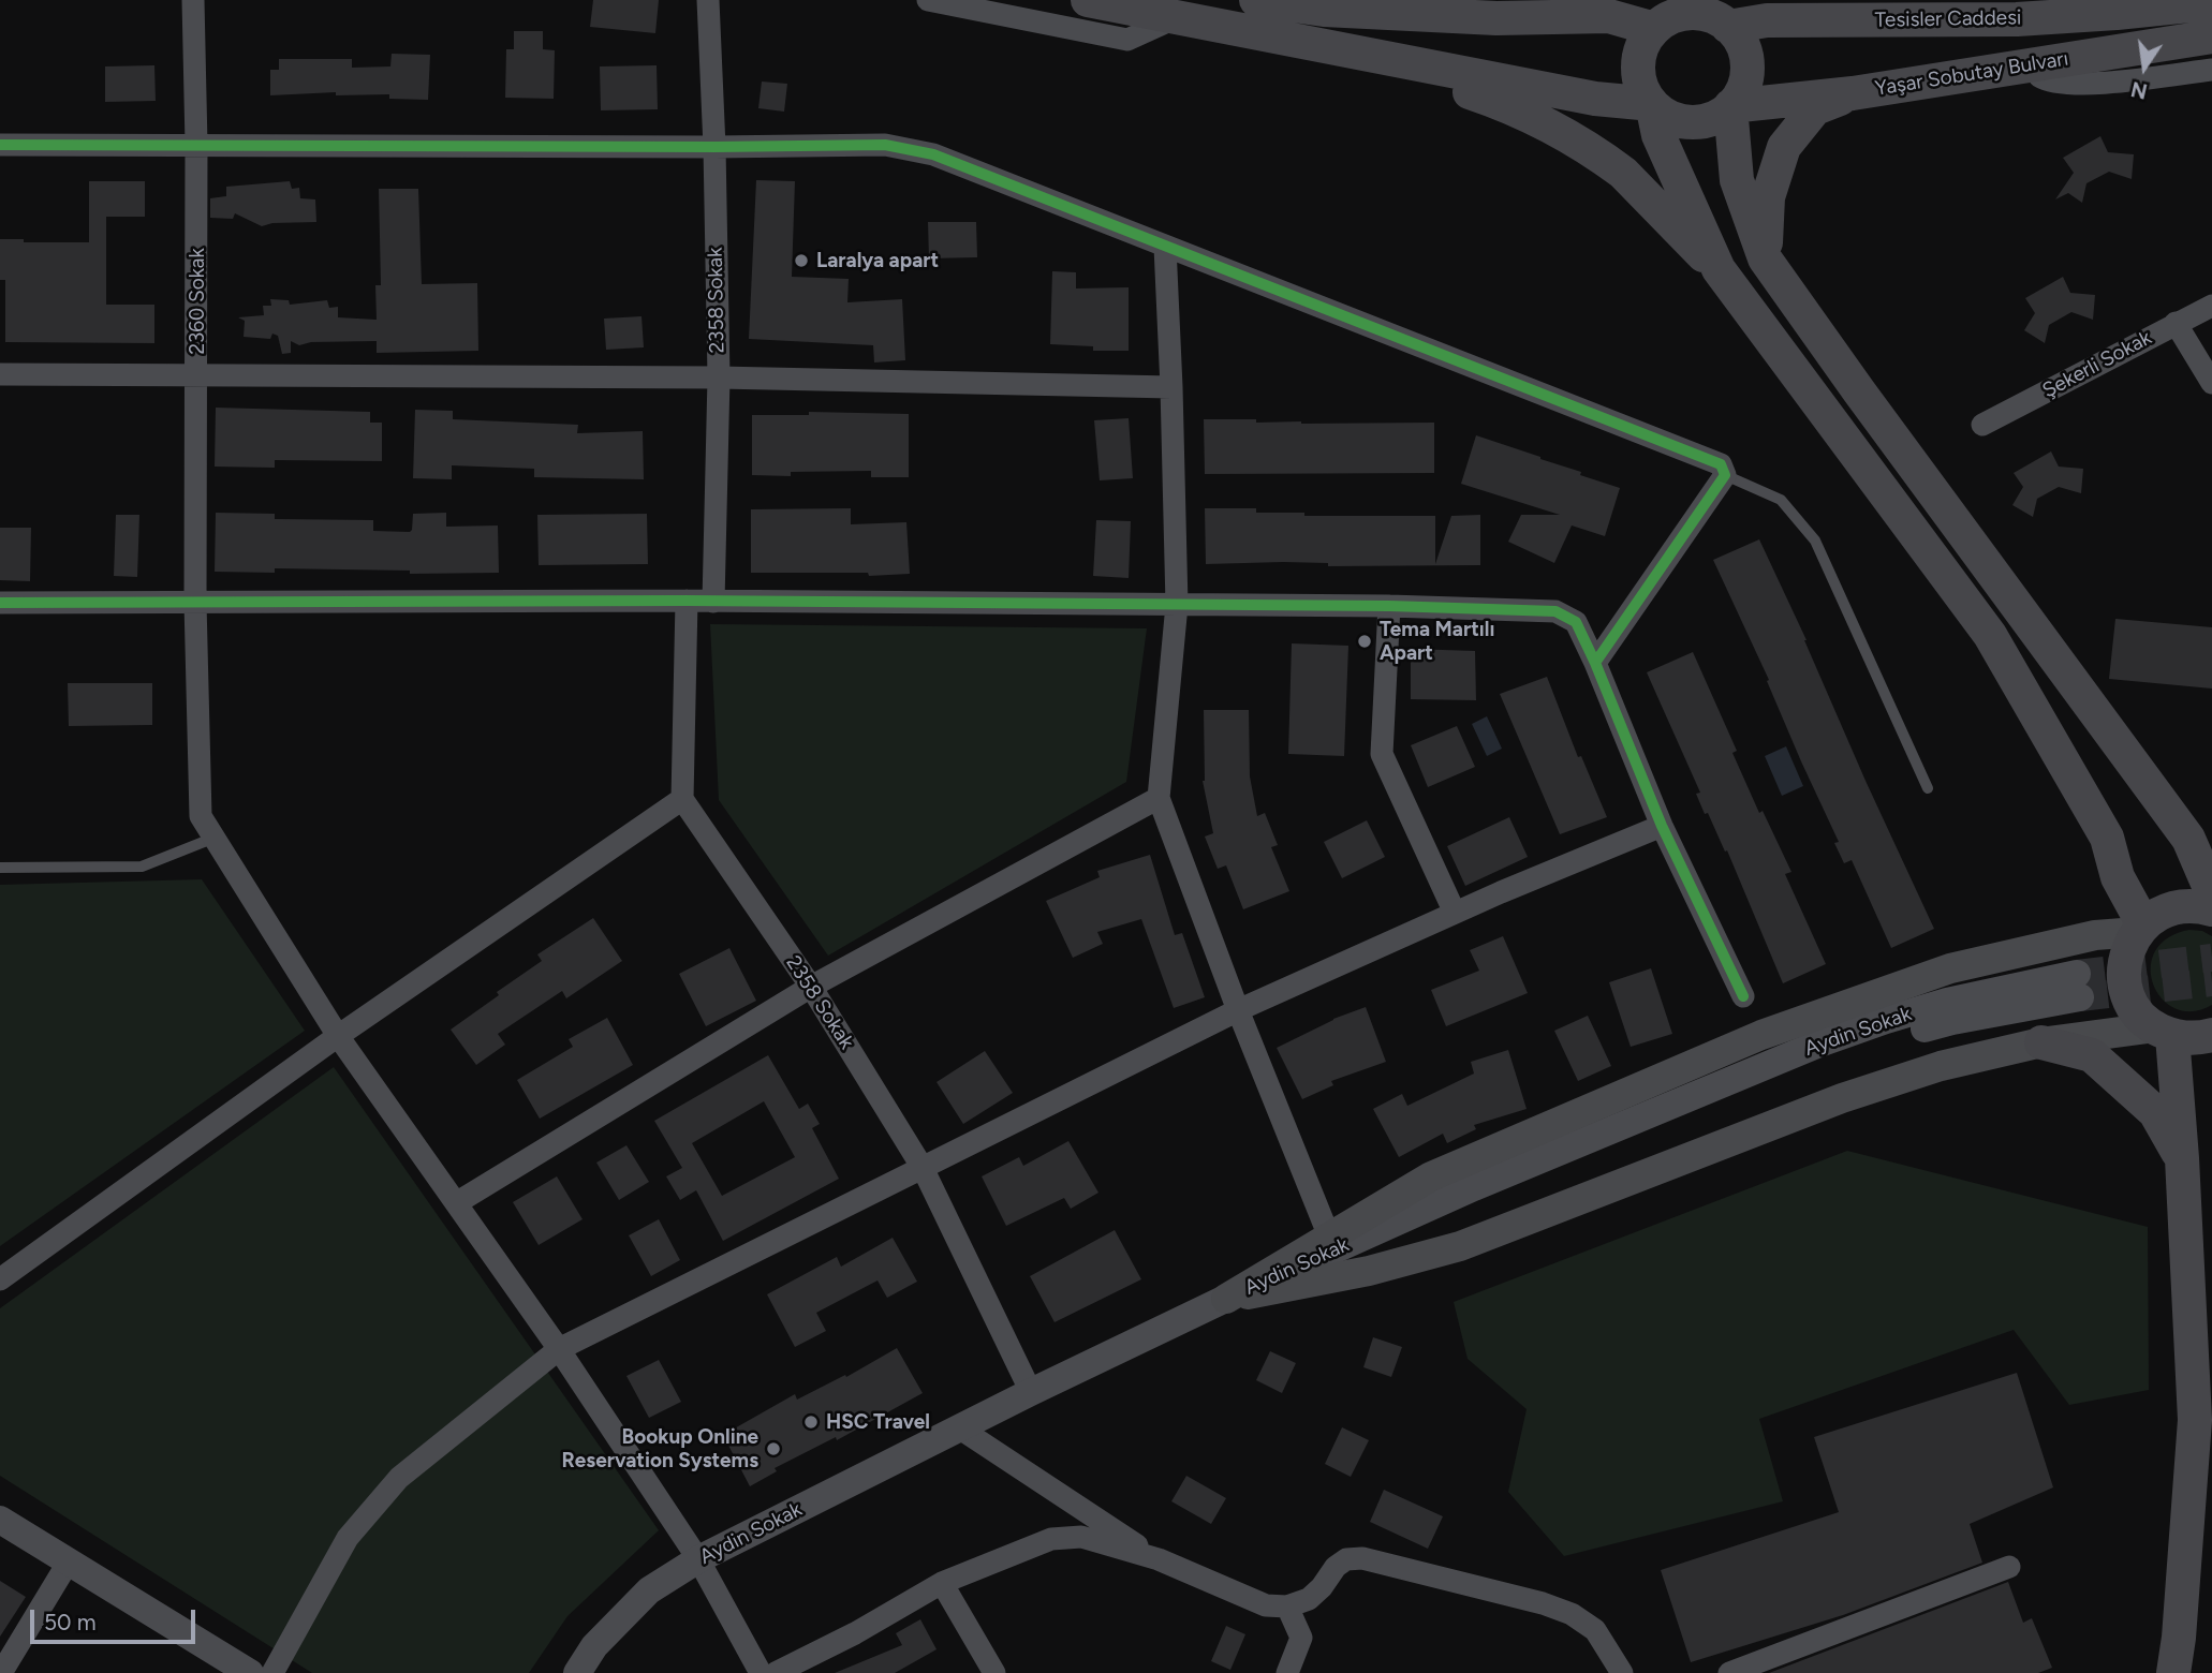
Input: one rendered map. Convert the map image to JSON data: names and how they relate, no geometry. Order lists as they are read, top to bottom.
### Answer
{
  "streets": {
    "main road": ["Tesisler Caddesi", "Yaşar Sobutay Bulvarı"],
    "street": [
      "2358 Sokak",
      "2360 Sokak",
      "Şekerli Sokak",
      "Aydin Sokak"
    ]
  },
  "crossings": [
    ["Tesisler Caddesi", "Yaşar Sobutay Bulvarı"],
    ["2358 Sokak", "Aydin Sokak"],
    ["2360 Sokak", "Aydin Sokak"]
  ],
  "places": [
    "Laralya apart",
    "Tema Martılı Apart",
    "HSC Travel",
    "Bookup Online Reservation Systems"
  ],
  "scale_bar": "50 m",
  "north": "bottom"
}
